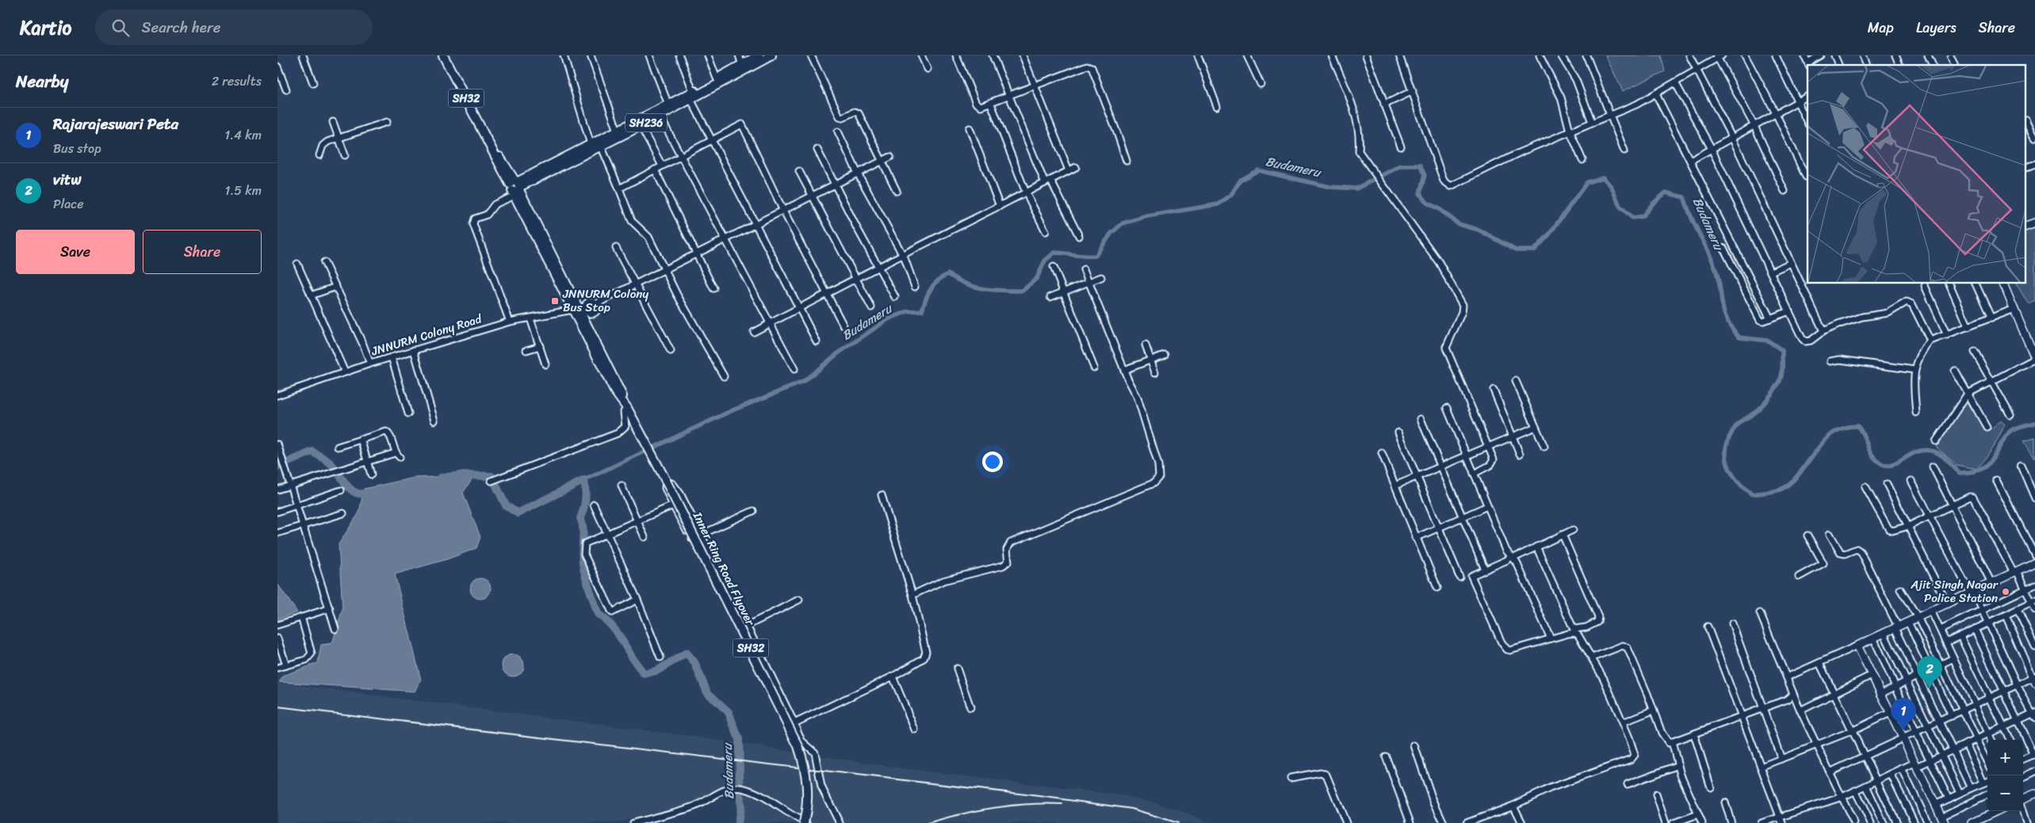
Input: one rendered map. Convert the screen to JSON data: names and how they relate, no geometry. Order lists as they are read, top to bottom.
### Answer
{
  "streets": {
    "main road": ["SH32", "SH236", "Inner Ring Road Flyover"],
    "street": ["JNNURM Colony Road"]
  },
  "crossings": [
    ["SH32", "SH236"],
    ["SH32", "JNNURM Colony Road"],
    ["SH32", "Inner Ring Road Flyover"]
  ],
  "water": ["Budameru"],
  "places": {
    "transit": ["JNNURM Colony Bus Stop"],
    "other": ["Ajit Singh Nagar Police Station"]
  },
  "page": {
    "header": "Kartio",
    "search": "Search here",
    "nav": ["Map", "Layers", "Share"],
    "heading": ["Nearby", "2 results"],
    "list": [
      {
        "mark": "1",
        "name": "Rajarajeswari Peta",
        "note": "Bus stop",
        "value": "1.4 km"
      },
      {
        "mark": "2",
        "name": "vitw",
        "note": "Place",
        "value": "1.5 km"
      }
    ],
    "buttons": ["Save", "Share"],
    "pins": ["2", "1"],
    "map_buttons": ["+", "−"]
  }
}
